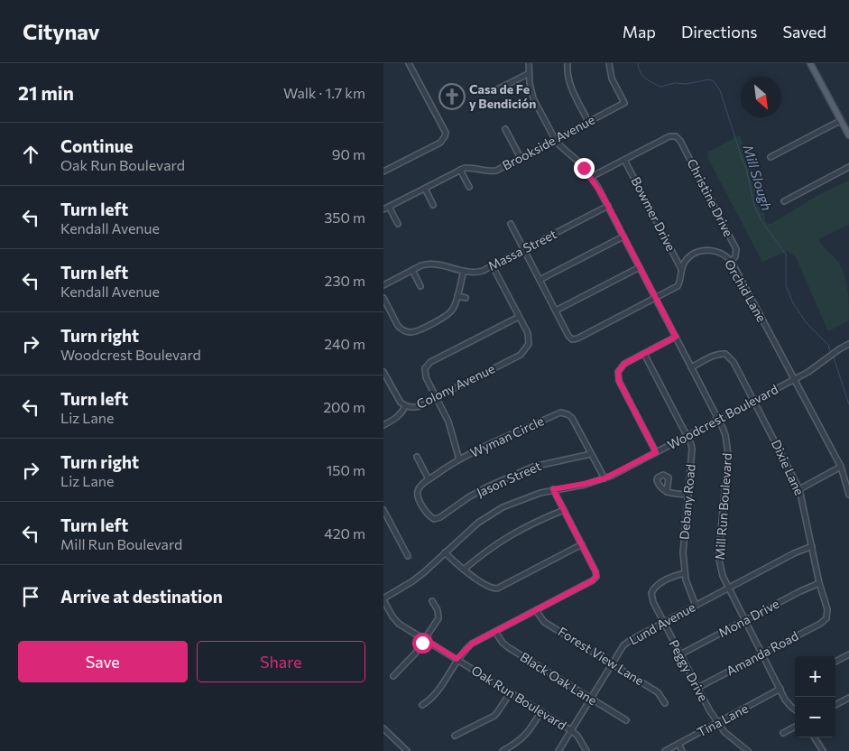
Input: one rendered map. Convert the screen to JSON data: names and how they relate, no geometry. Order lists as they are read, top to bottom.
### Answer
{
  "streets": {
    "street": [
      "Brookside Avenue",
      "Christine Drive",
      "Bowmer Drive",
      "Massa Street",
      "Orchid Lane",
      "Colony Avenue",
      "Woodcrest Boulevard",
      "Wyman Circle",
      "Dixie Lane",
      "Jason Street",
      "Debany Road",
      "Mill Run Boulevard",
      "Mona Drive",
      "Lund Avenue",
      "Amanda Road",
      "Forest View Lane",
      "Peggy Drive",
      "Black Oak Lane",
      "Oak Run Boulevard",
      "Tina Lane"
    ]
  },
  "crossings": [
    ["Brookside Avenue", "Mill Run Boulevard"],
    ["Christine Drive", "Bowmer Drive"],
    ["Christine Drive", "Orchid Lane"],
    ["Bowmer Drive", "Orchid Lane"],
    ["Massa Street", "Mill Run Boulevard"],
    ["Orchid Lane", "Woodcrest Boulevard"],
    ["Orchid Lane", "Mill Run Boulevard"],
    ["Woodcrest Boulevard", "Wyman Circle"],
    ["Woodcrest Boulevard", "Dixie Lane"],
    ["Woodcrest Boulevard", "Debany Road"],
    ["Woodcrest Boulevard", "Mill Run Boulevard"],
    ["Woodcrest Boulevard", "Oak Run Boulevard"],
    ["Wyman Circle", "Jason Street"],
    ["Dixie Lane", "Mill Run Boulevard"],
    ["Dixie Lane", "Mona Drive"],
    ["Dixie Lane", "Lund Avenue"],
    ["Dixie Lane", "Amanda Road"],
    ["Debany Road", "Lund Avenue"],
    ["Debany Road", "Peggy Drive"],
    ["Mill Run Boulevard", "Mona Drive"],
    ["Mill Run Boulevard", "Lund Avenue"],
    ["Mill Run Boulevard", "Amanda Road"],
    ["Mill Run Boulevard", "Tina Lane"],
    ["Mona Drive", "Peggy Drive"],
    ["Lund Avenue", "Forest View Lane"],
    ["Lund Avenue", "Peggy Drive"],
    ["Lund Avenue", "Black Oak Lane"],
    ["Lund Avenue", "Oak Run Boulevard"],
    ["Amanda Road", "Peggy Drive"],
    ["Peggy Drive", "Tina Lane"]
  ],
  "water": ["Mill Slough"],
  "places": {
    "church": ["Casa de Fe y Bendición"]
  },
  "north": "bottom right",
  "page": {
    "header": "Citynav",
    "nav": ["Map", "Directions", "Saved"],
    "heading": ["21 min", "Walk · 1.7 km"],
    "list": [
      ["Continue", "Oak Run Boulevard", "90 m"],
      ["Turn left", "Kendall Avenue", "350 m"],
      ["Turn left", "Kendall Avenue", "230 m"],
      ["Turn right", "Woodcrest Boulevard", "240 m"],
      ["Turn left", "Liz Lane", "200 m"],
      ["Turn right", "Liz Lane", "150 m"],
      ["Turn left", "Mill Run Boulevard", "420 m"],
      "Arrive at destination"
    ],
    "buttons": ["Save", "Share"],
    "map_buttons": ["+", "−"]
  }
}
